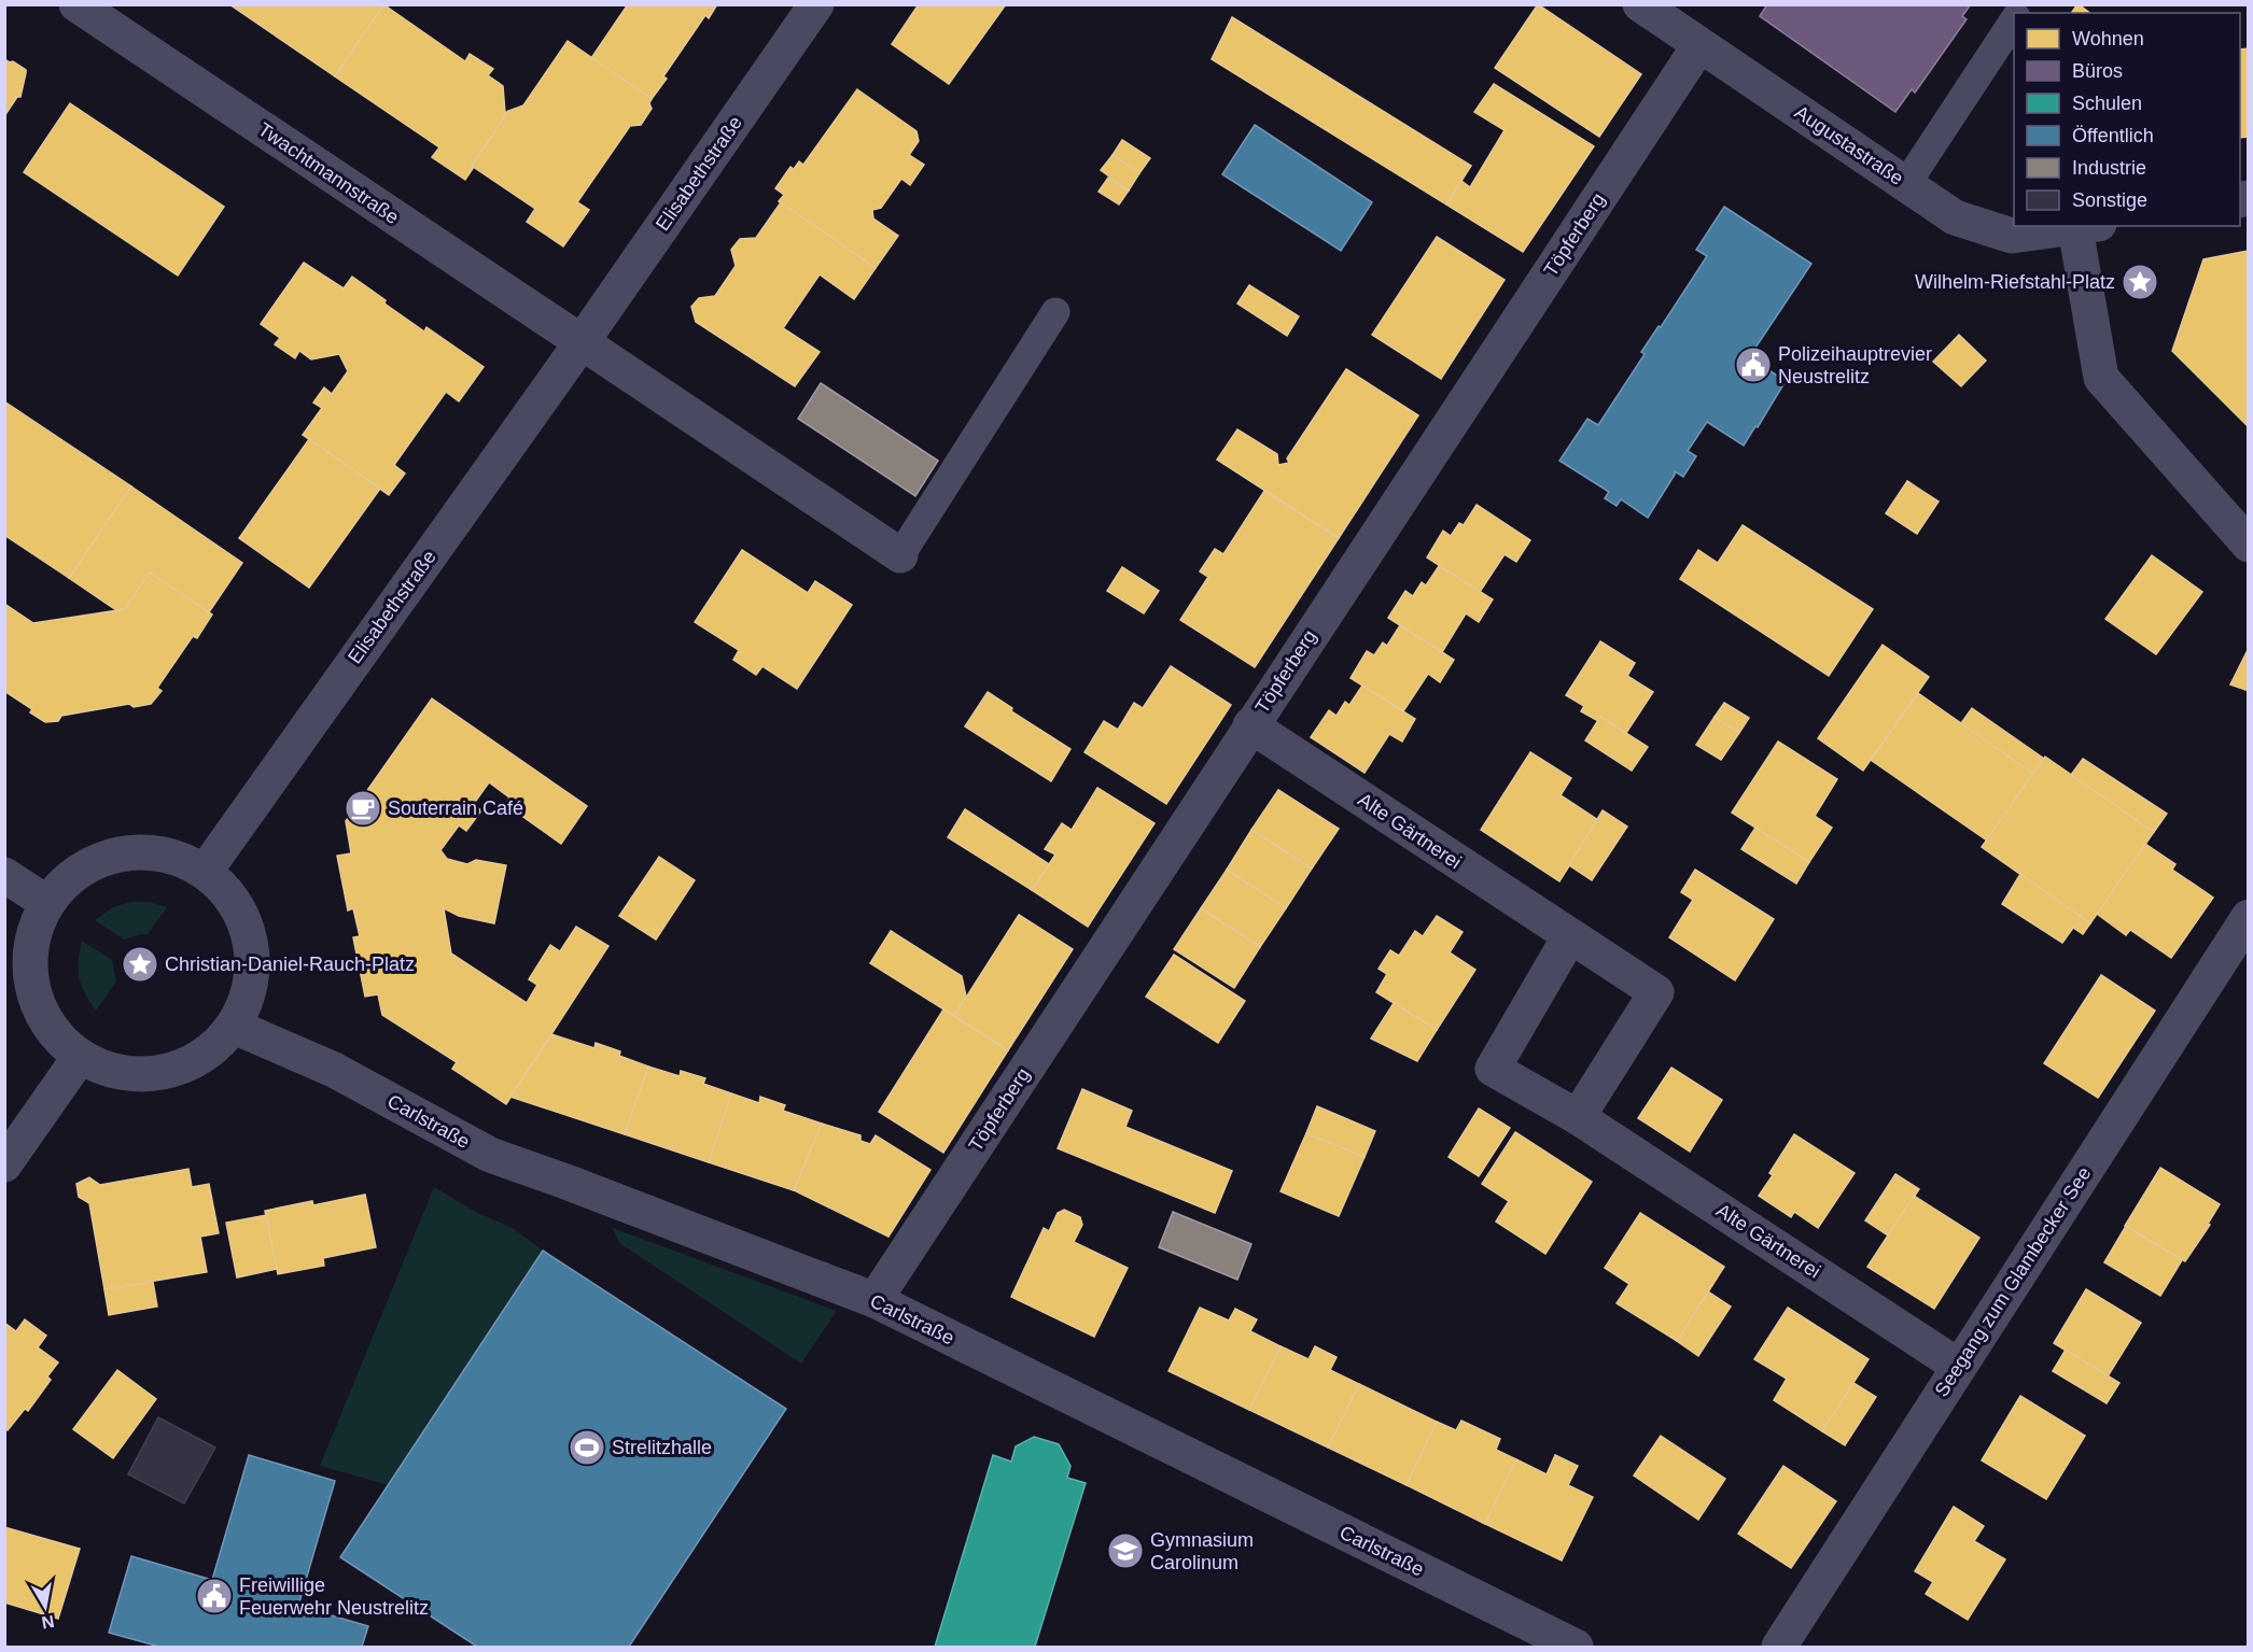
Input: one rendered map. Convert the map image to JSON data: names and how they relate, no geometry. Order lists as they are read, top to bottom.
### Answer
{
  "streets": {
    "street": [
      "Augustastraße",
      "Twachtmannstraße",
      "Elisabethstraße",
      "Töpferberg",
      "Alte Gärtnerei",
      "Carlstraße",
      "Seegang zum Glambecker See"
    ]
  },
  "crossings": [
    ["Augustastraße", "Töpferberg"],
    ["Twachtmannstraße", "Elisabethstraße"],
    ["Elisabethstraße", "Carlstraße"],
    ["Töpferberg", "Alte Gärtnerei"],
    ["Töpferberg", "Carlstraße"],
    ["Alte Gärtnerei", "Seegang zum Glambecker See"]
  ],
  "places": {
    "place": ["Wilhelm-Riefstahl-Platz", "Christian-Daniel-Rauch-Platz"],
    "public building": ["Polizeihauptrevier Neustrelitz", "Freiwillige Feuerwehr Neustrelitz"],
    "cafe": ["Souterrain Café"],
    "sports": ["Strelitzhalle"],
    "school or university": ["Gymnasium Carolinum"]
  },
  "legend": [
    "Wohnen",
    "Büros",
    "Schulen",
    "Öffentlich",
    "Industrie",
    "Sonstige"
  ],
  "north": "bottom"
}
